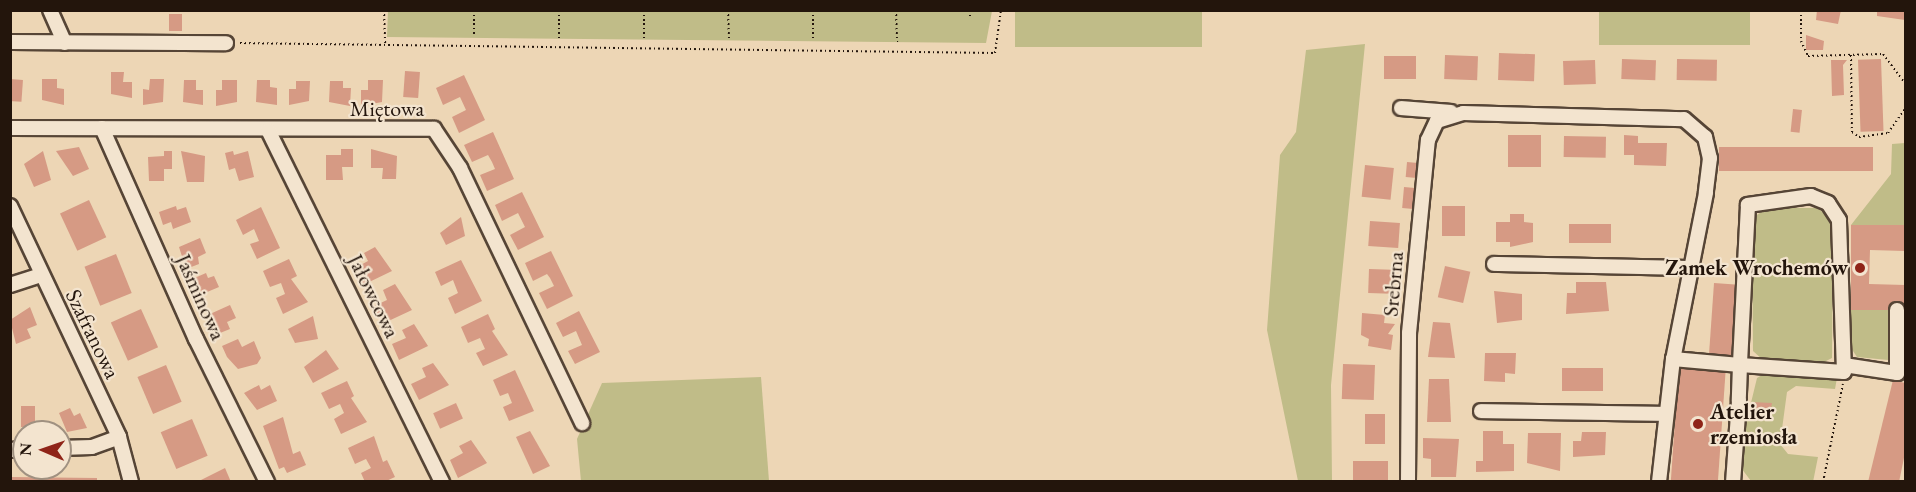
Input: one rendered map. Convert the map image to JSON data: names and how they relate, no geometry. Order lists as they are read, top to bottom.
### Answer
{
  "streets": {
    "street": [
      "Miętowa",
      "Srebrna",
      "Jałowcowa",
      "Jaśminowa",
      "Szafranowa"
    ]
  },
  "crossings": [
    ["Miętowa", "Jałowcowa"],
    ["Miętowa", "Jaśminowa"]
  ],
  "places": ["Zamek Wrochemów", "Atelier rzemiosła"],
  "north": "left"
}
